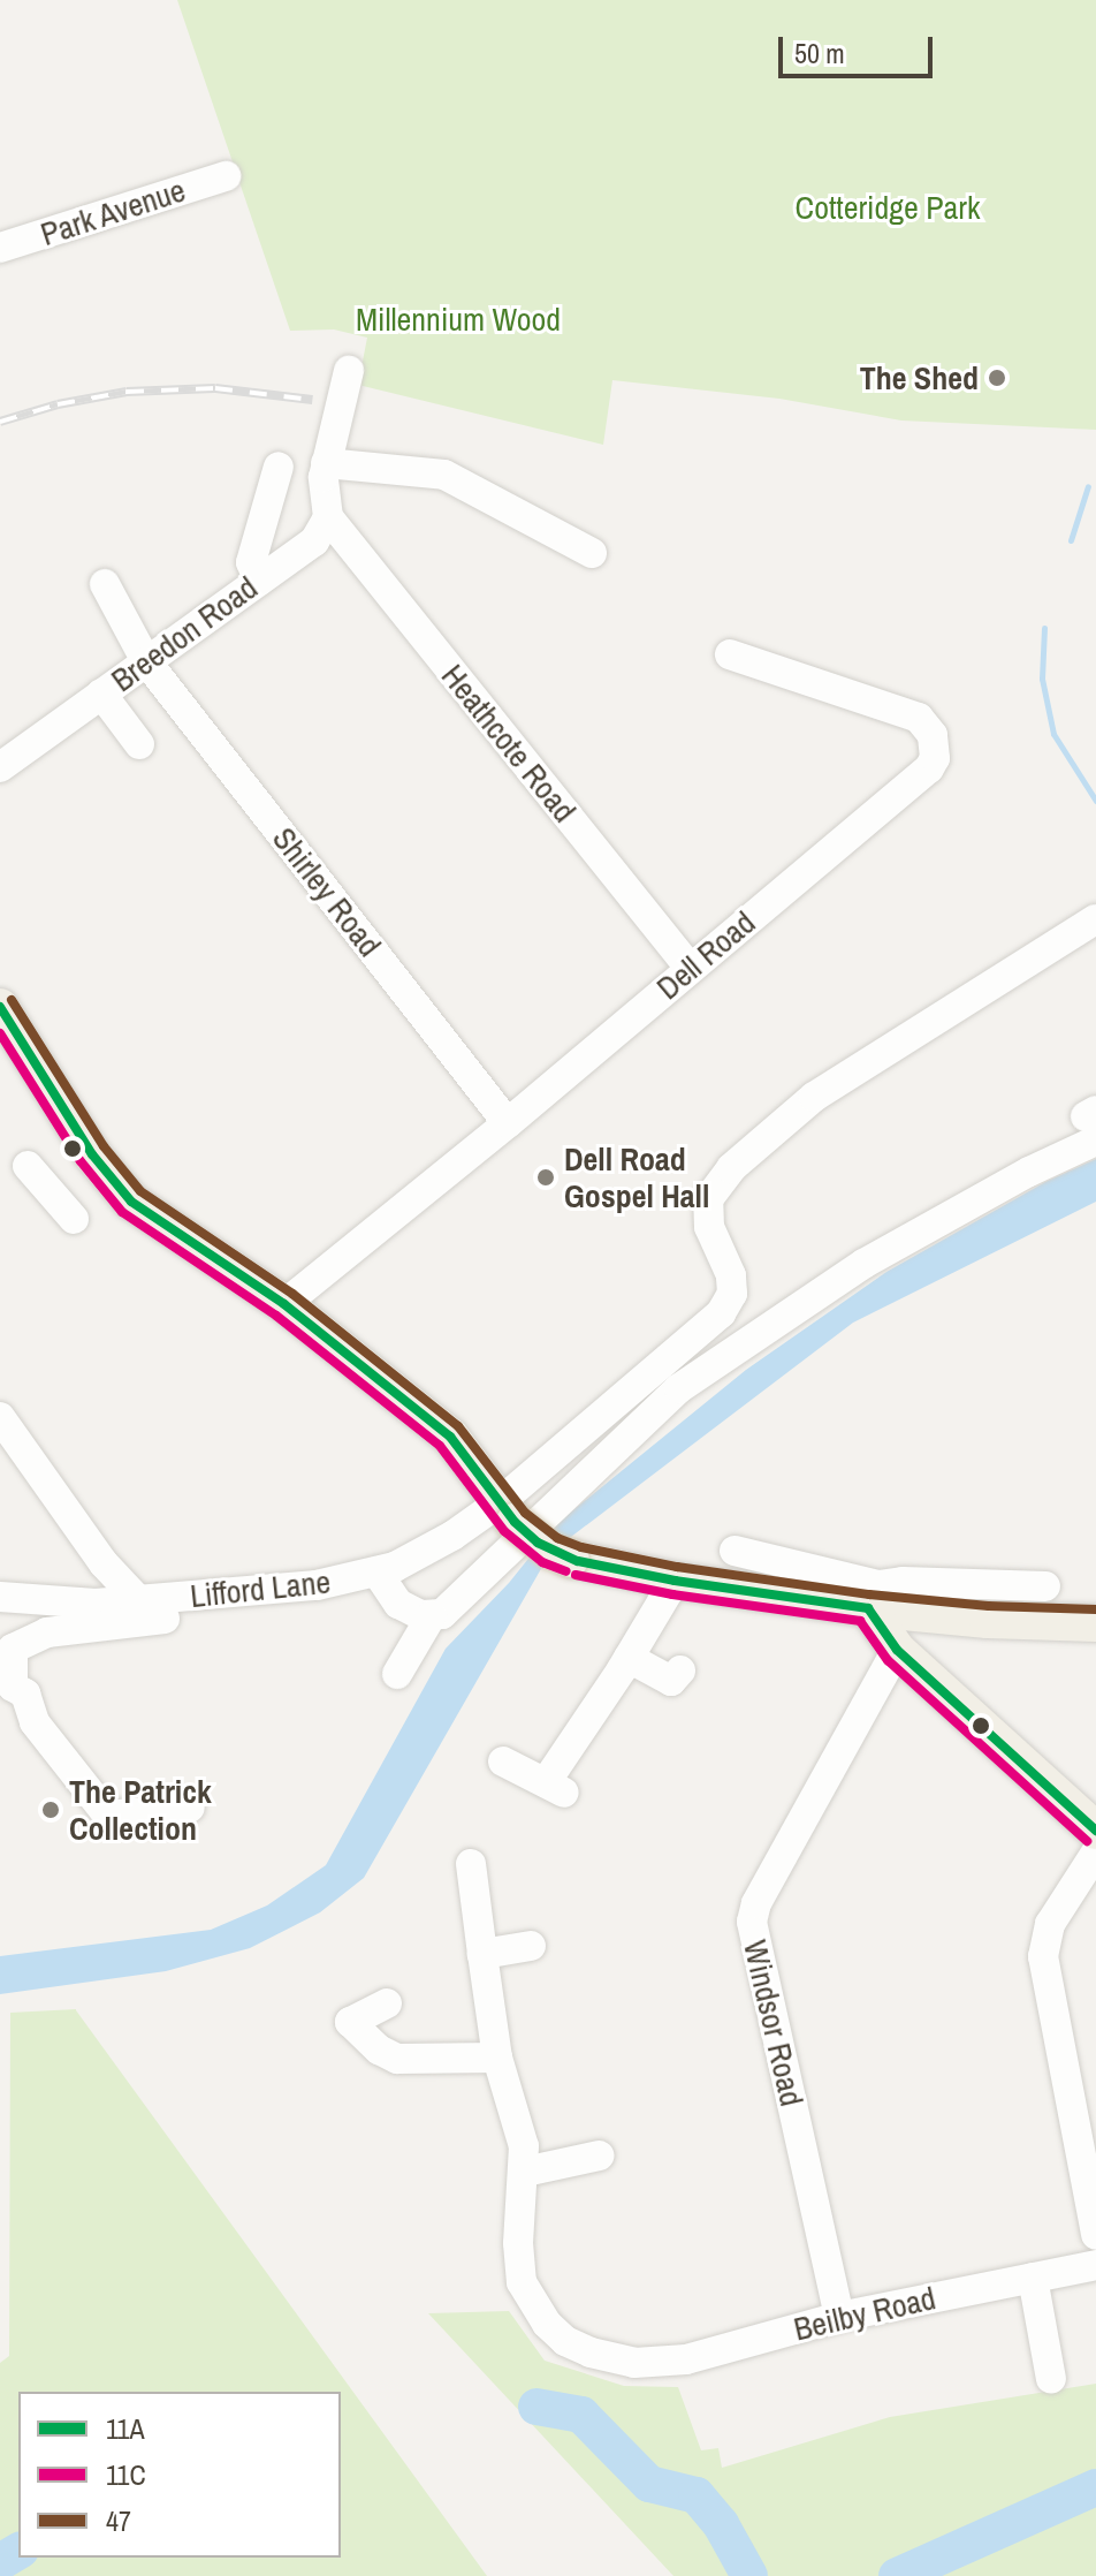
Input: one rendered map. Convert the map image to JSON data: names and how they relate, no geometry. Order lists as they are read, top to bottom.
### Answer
{
  "streets": {
    "street": [
      "Park Avenue",
      "Breedon Road",
      "Heathcote Road",
      "Shirley Road",
      "Dell Road",
      "Lifford Lane",
      "Windsor Road",
      "Beilby Road"
    ]
  },
  "crossings": [
    ["Breedon Road", "Heathcote Road"],
    ["Breedon Road", "Shirley Road"],
    ["Heathcote Road", "Dell Road"],
    ["Shirley Road", "Dell Road"],
    ["Windsor Road", "Beilby Road"]
  ],
  "parks": ["Cotteridge Park", "Millennium Wood"],
  "places": ["The Shed", "Dell Road Gospel Hall", "The Patrick Collection"],
  "lines": ["transit line 47", "transit line 11A", "transit line 11C"],
  "legend": ["11A", "11C", "47"],
  "scale_bar": "50 m"
}
